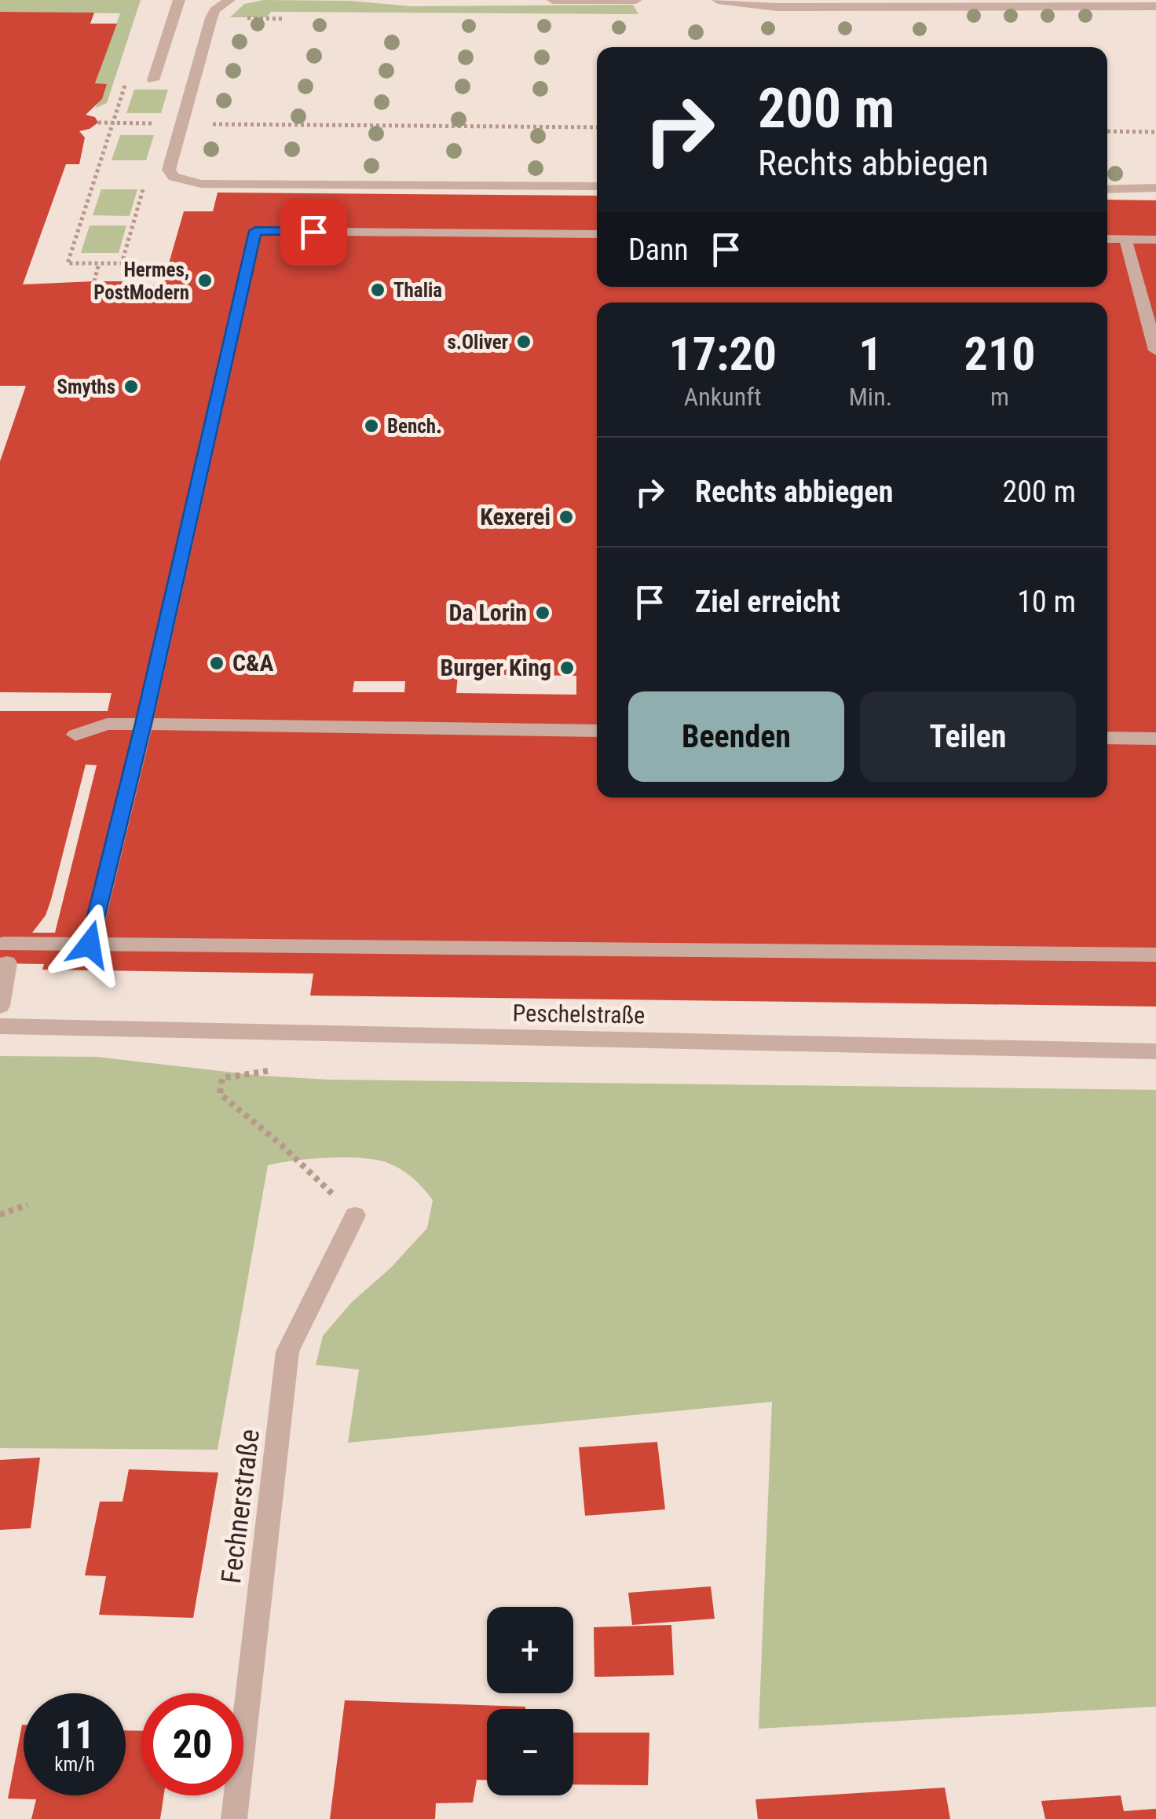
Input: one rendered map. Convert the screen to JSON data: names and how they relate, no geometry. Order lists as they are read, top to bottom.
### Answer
{
  "streets": {
    "street": ["Peschelstraße", "Fechnerstraße"]
  },
  "places": [
    "Hermes, PostModern",
    "Thalia",
    "s.Oliver",
    "Smyths",
    "Bench.",
    "Kexerei",
    "Da Lorin",
    "C&A",
    "Burger King"
  ],
  "page": {
    "turn": ["200 m", "Rechts abbiegen"],
    "then": "Dann",
    "eta": [
      "17:20",
      "Ankunft",
      "1",
      "Min.",
      "210",
      "m"
    ],
    "list": [
      {
        "name": "Rechts abbiegen",
        "value": "200 m"
      },
      {
        "name": "Ziel erreicht",
        "value": "10 m"
      }
    ],
    "buttons": ["Beenden", "Teilen"],
    "map_buttons": ["+", "−"],
    "speed": "11 km/h",
    "limit": "20"
  }
}
